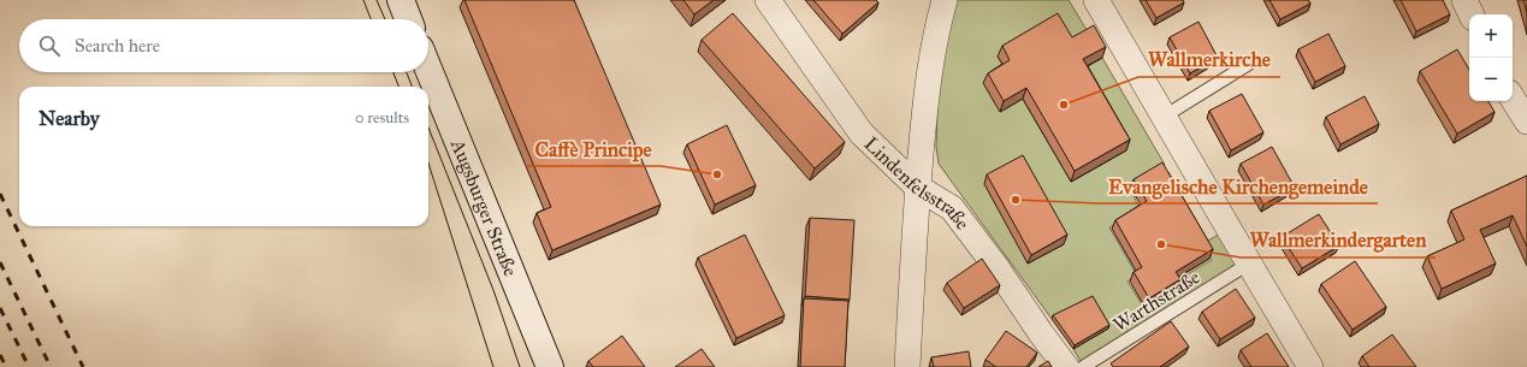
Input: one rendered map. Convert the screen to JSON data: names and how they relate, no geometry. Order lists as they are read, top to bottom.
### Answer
{
  "streets": {
    "main road": ["Augsburger Straße"],
    "street": ["Lindenfelsstraße"],
    "lane": ["Warthstraße"]
  },
  "places": [
    "Wallmerkirche",
    "Caffè Principe",
    "Evangelische Kirchengemeinde",
    "Wallmerkindergarten"
  ],
  "page": {
    "map_buttons": ["+", "−"],
    "search": "Search here",
    "heading": ["Nearby", "0 results"]
  }
}
